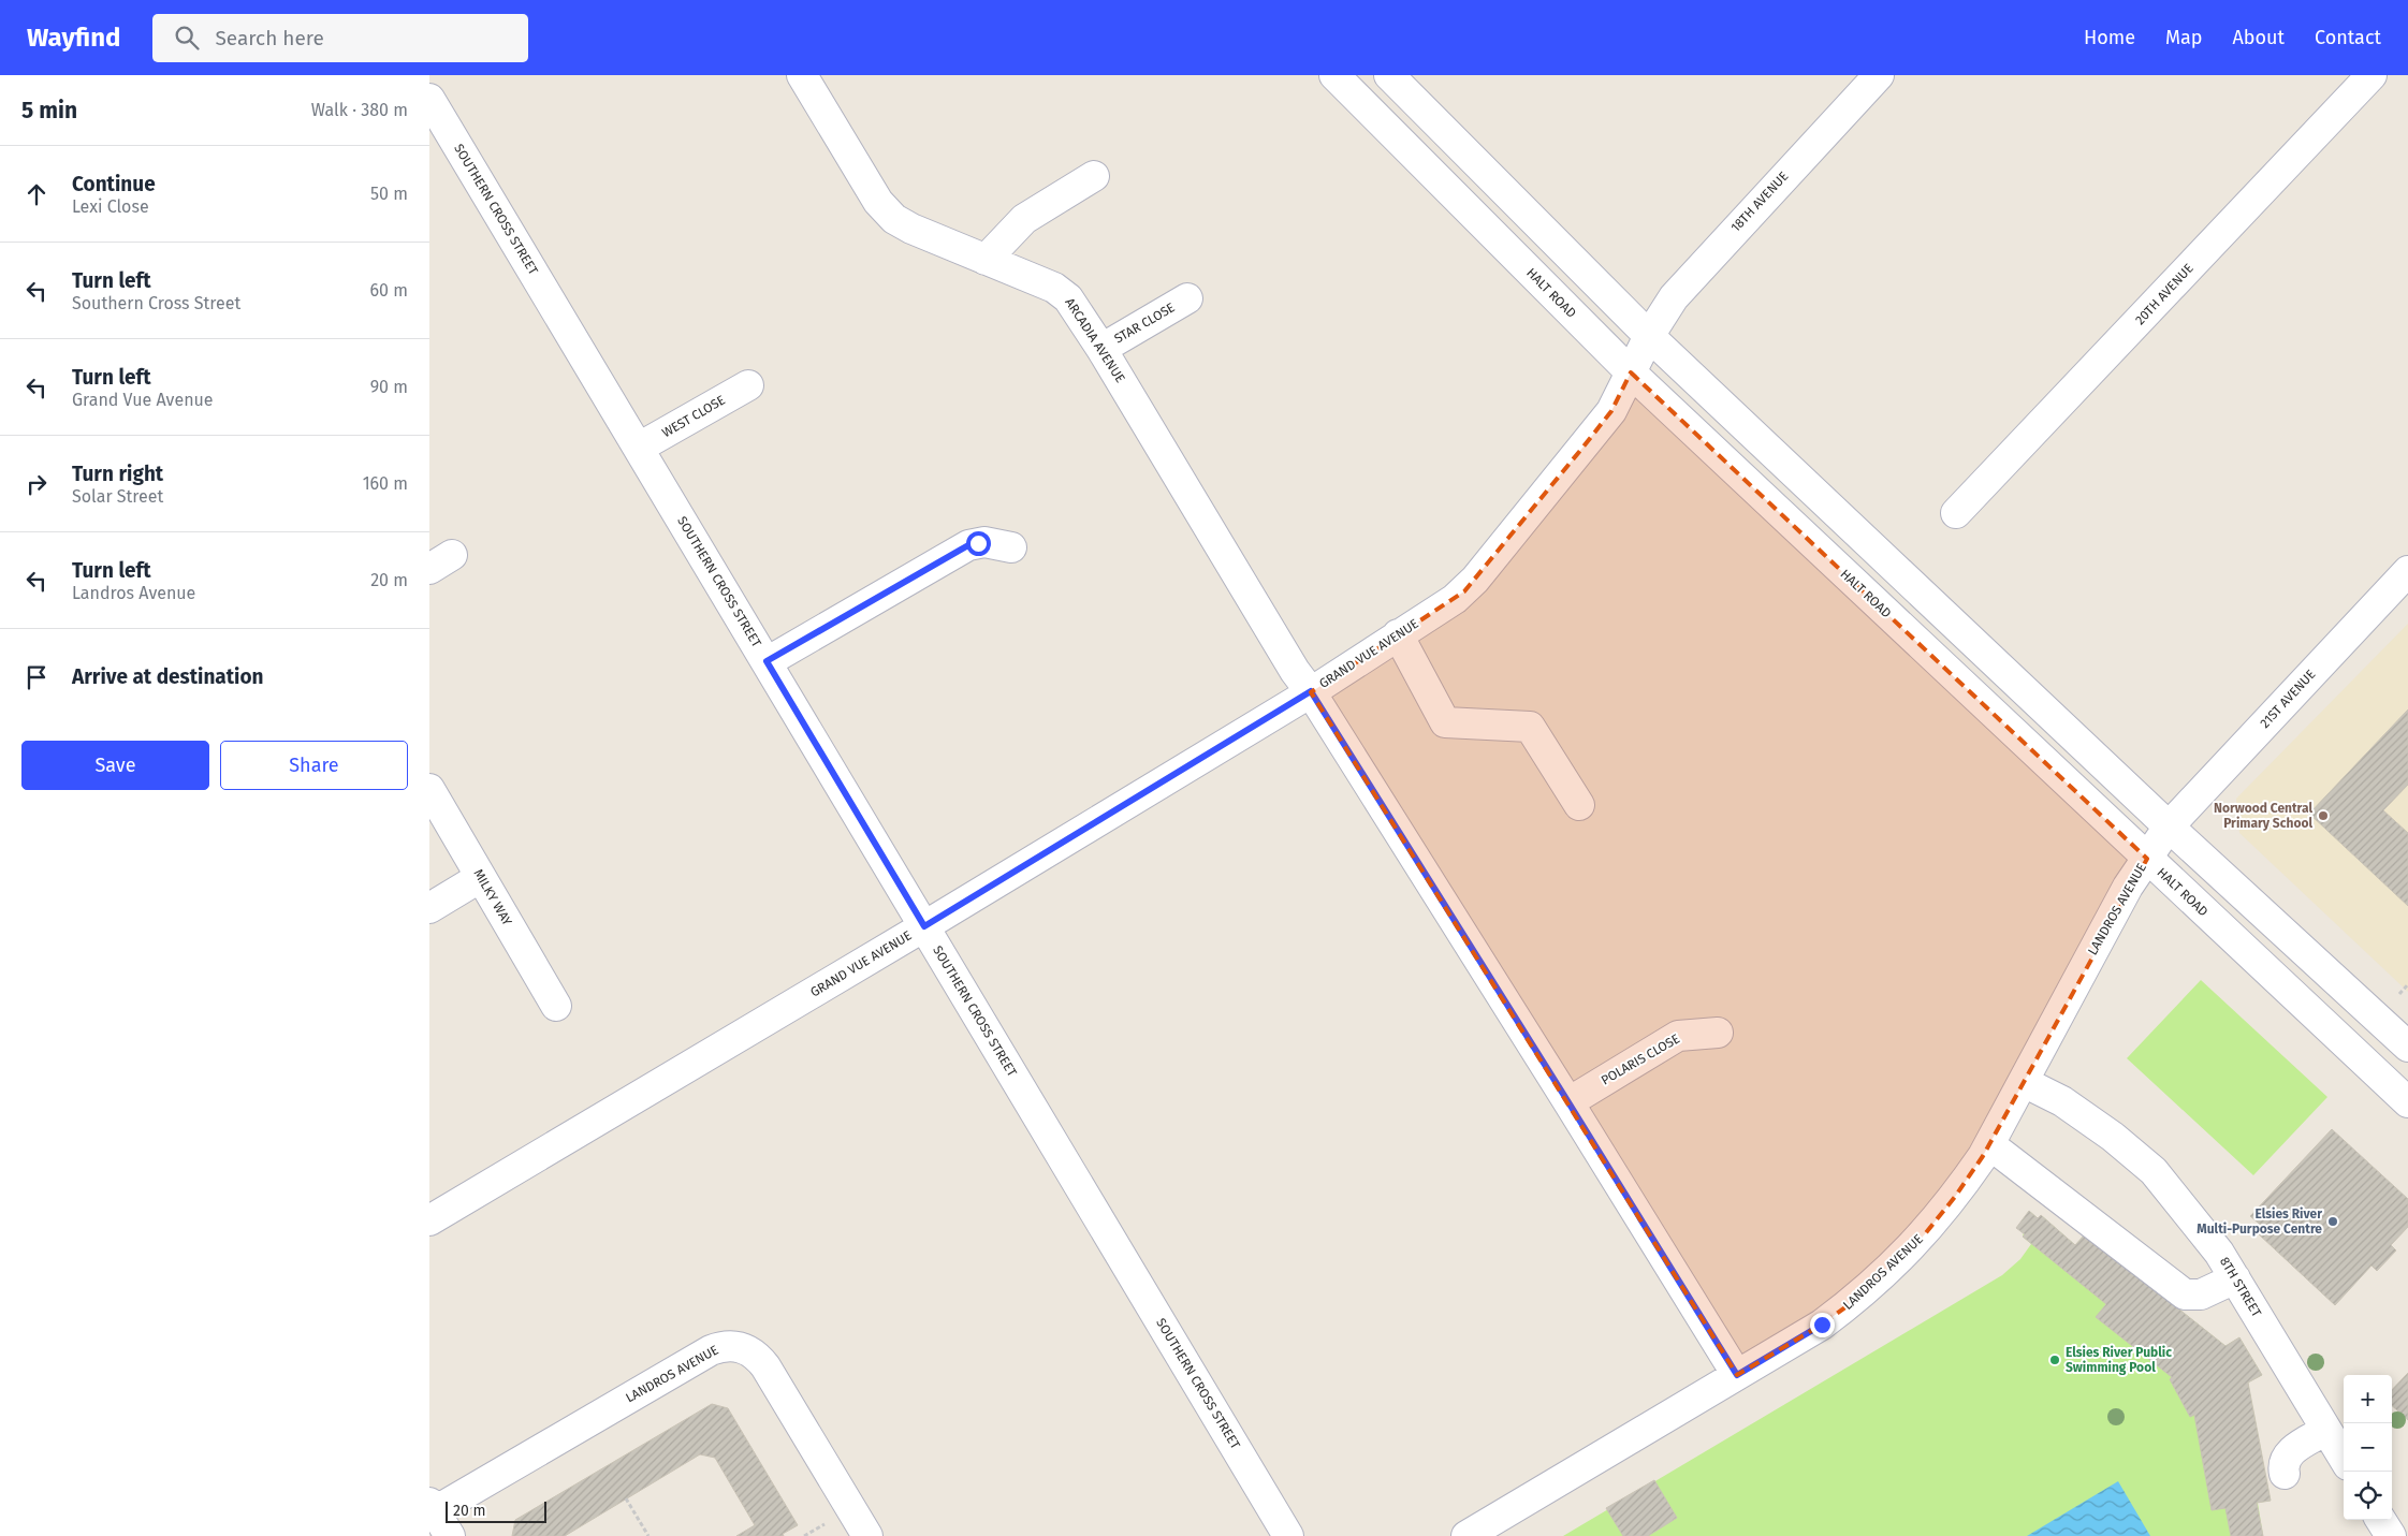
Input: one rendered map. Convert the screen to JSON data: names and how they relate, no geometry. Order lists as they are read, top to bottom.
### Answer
{
  "streets": {
    "street": [
      "18TH AVENUE",
      "SOUTHERN CROSS STREET",
      "HALT ROAD",
      "20TH AVENUE",
      "STAR CLOSE",
      "ARCADIA AVENUE",
      "WEST CLOSE",
      "GRAND VUE AVENUE",
      "21ST AVENUE",
      "MILKY WAY",
      "LANDROS AVENUE",
      "POLARIS CLOSE",
      "8TH STREET"
    ]
  },
  "crossings": [
    ["18TH AVENUE", "HALT ROAD"],
    ["18TH AVENUE", "GRAND VUE AVENUE"],
    ["SOUTHERN CROSS STREET", "WEST CLOSE"],
    ["SOUTHERN CROSS STREET", "GRAND VUE AVENUE"],
    ["HALT ROAD", "GRAND VUE AVENUE"],
    ["HALT ROAD", "21ST AVENUE"],
    ["HALT ROAD", "LANDROS AVENUE"],
    ["STAR CLOSE", "ARCADIA AVENUE"],
    ["ARCADIA AVENUE", "GRAND VUE AVENUE"],
    ["ARCADIA AVENUE", "LANDROS AVENUE"],
    ["ARCADIA AVENUE", "POLARIS CLOSE"],
    ["21ST AVENUE", "LANDROS AVENUE"],
    ["LANDROS AVENUE", "8TH STREET"]
  ],
  "places": ["Norwood Central Primary School", "Elsies River Multi-Purpose Centre", "Elsies River Public Swimming Pool"],
  "scale_bar": "20 m",
  "page": {
    "header": "Wayfind",
    "search": "Search here",
    "nav": [
      "Home",
      "Map",
      "About",
      "Contact"
    ],
    "heading": ["5 min", "Walk · 380 m"],
    "list": [
      ["Continue", "Lexi Close", "50 m"],
      ["Turn left", "Southern Cross Street", "60 m"],
      ["Turn left", "Grand Vue Avenue", "90 m"],
      ["Turn right", "Solar Street", "160 m"],
      ["Turn left", "Landros Avenue", "20 m"],
      "Arrive at destination"
    ],
    "buttons": ["Save", "Share"],
    "map_buttons": ["+", "−"],
    "scale": "20 m"
  }
}
